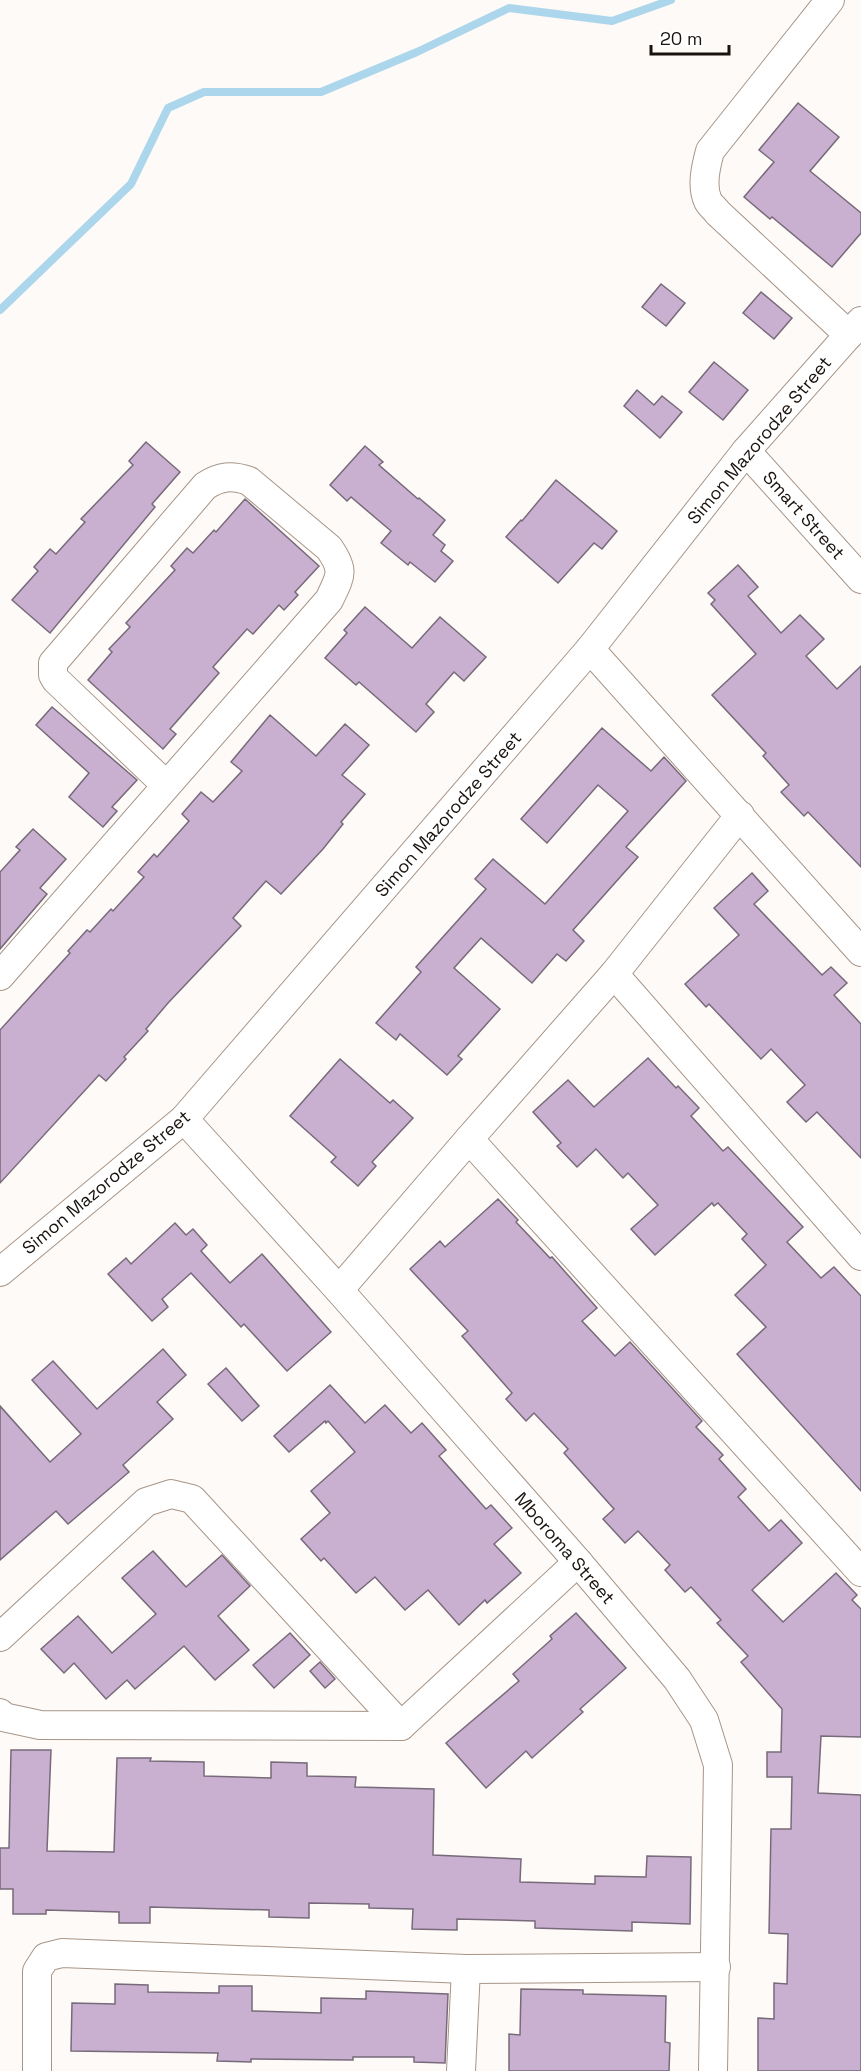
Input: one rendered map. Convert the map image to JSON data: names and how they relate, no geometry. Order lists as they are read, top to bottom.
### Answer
{
  "streets": {
    "street": ["Simon Mazorodze Street", "Smart Street", "Mboroma Street"]
  },
  "crossings": [
    ["Simon Mazorodze Street", "Smart Street"],
    ["Simon Mazorodze Street", "Mboroma Street"]
  ],
  "scale_bar": "20 m"
}
